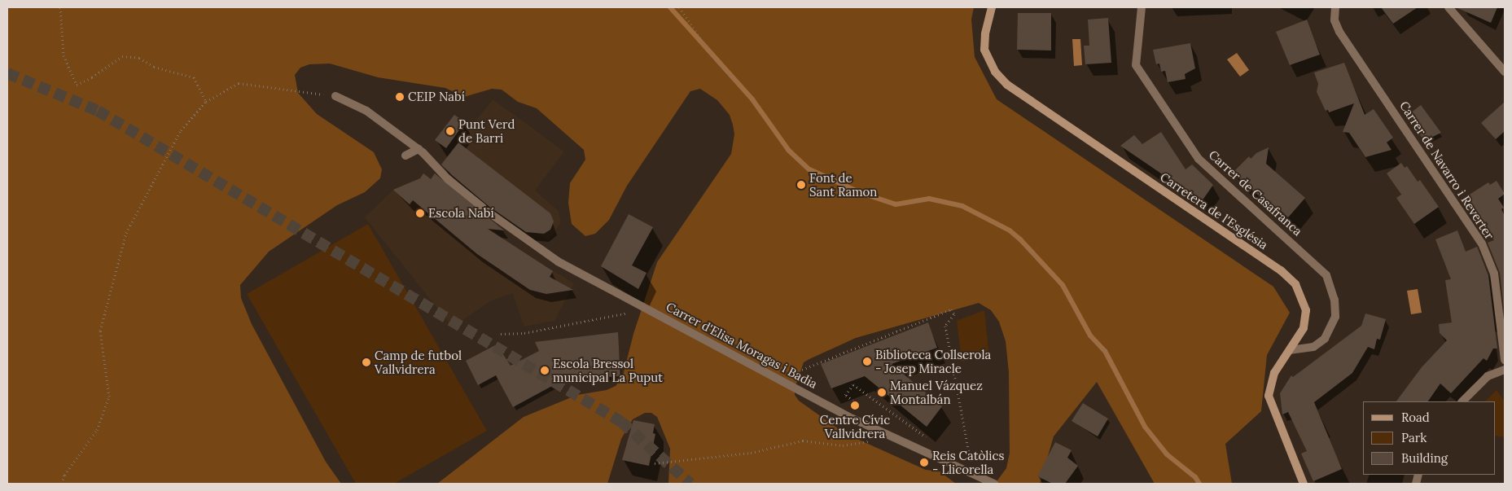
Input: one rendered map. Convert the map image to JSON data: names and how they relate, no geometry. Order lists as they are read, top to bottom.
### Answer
{
  "streets": {
    "main road": ["Carretera de l'Església"],
    "street": ["Carrer de Navarro i Reverter", "Carrer de Casafranca", "Carrer d'Elisa Moragas i Badia"]
  },
  "crossings": [
    ["Carrer de Casafranca", "Carretera de l'Església"]
  ],
  "places": [
    "CEIP Nabí",
    "Punt Verd de Barri",
    "Font de Sant Ramon",
    "Escola Nabí",
    "Biblioteca Collserola - Josep Miracle",
    "Camp de futbol Vallvidrera",
    "Escola Bressol municipal La Puput",
    "Manuel Vázquez Montalbán",
    "Centre Cívic Vallvidrera",
    "Reis Catòlics - Llicorella"
  ],
  "legend": ["Road", "Park", "Building"]
}
